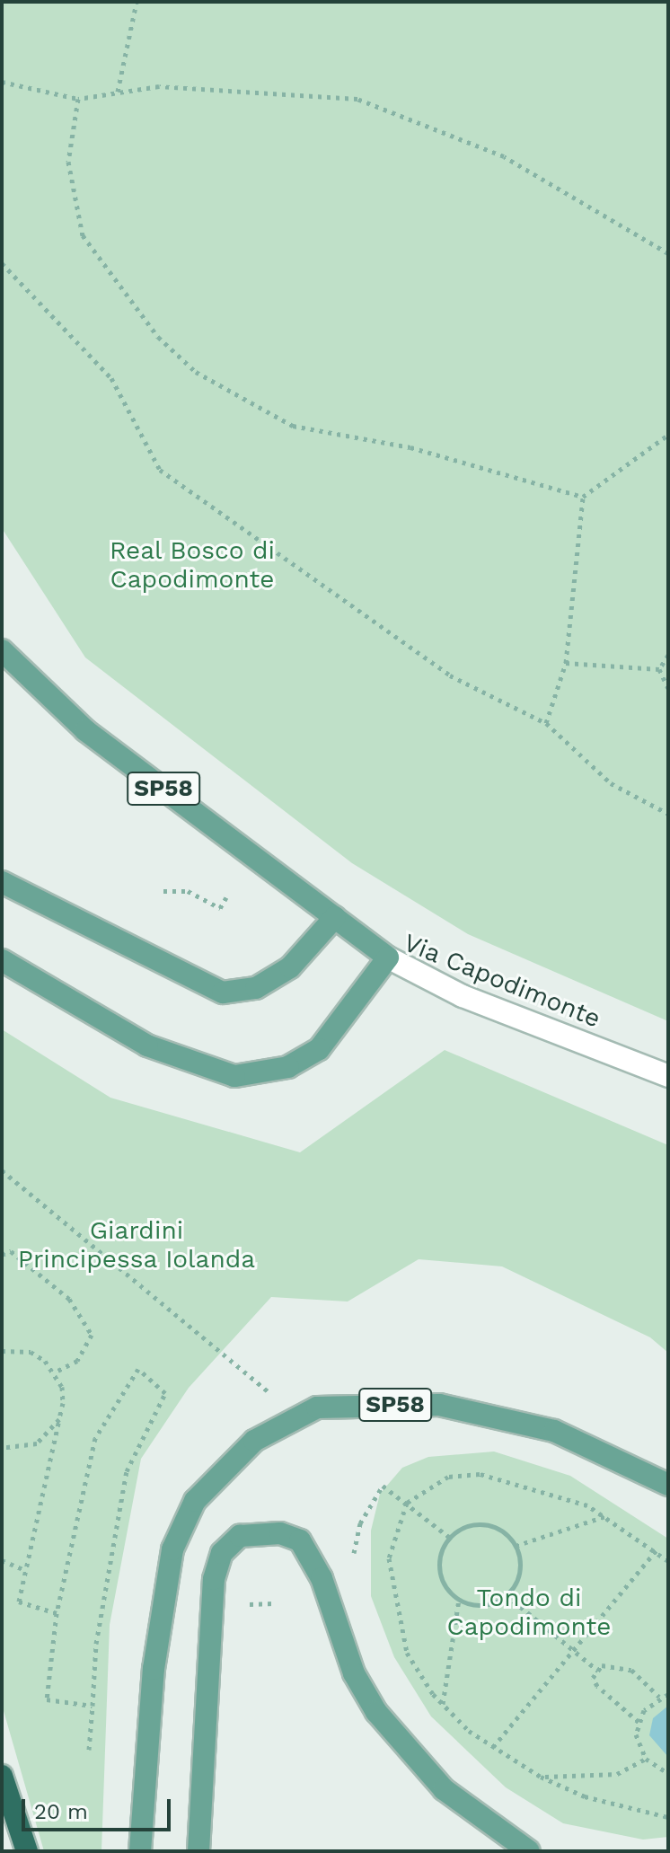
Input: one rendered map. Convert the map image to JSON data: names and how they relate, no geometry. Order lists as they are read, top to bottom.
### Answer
{
  "streets": {
    "main road": ["SP58", "Via Capodimonte"]
  },
  "crossings": [
    ["SP58", "Via Capodimonte"]
  ],
  "parks": ["Real Bosco di Capodimonte", "Giardini Principessa Iolanda", "Tondo di Capodimonte"],
  "scale_bar": "20 m"
}
